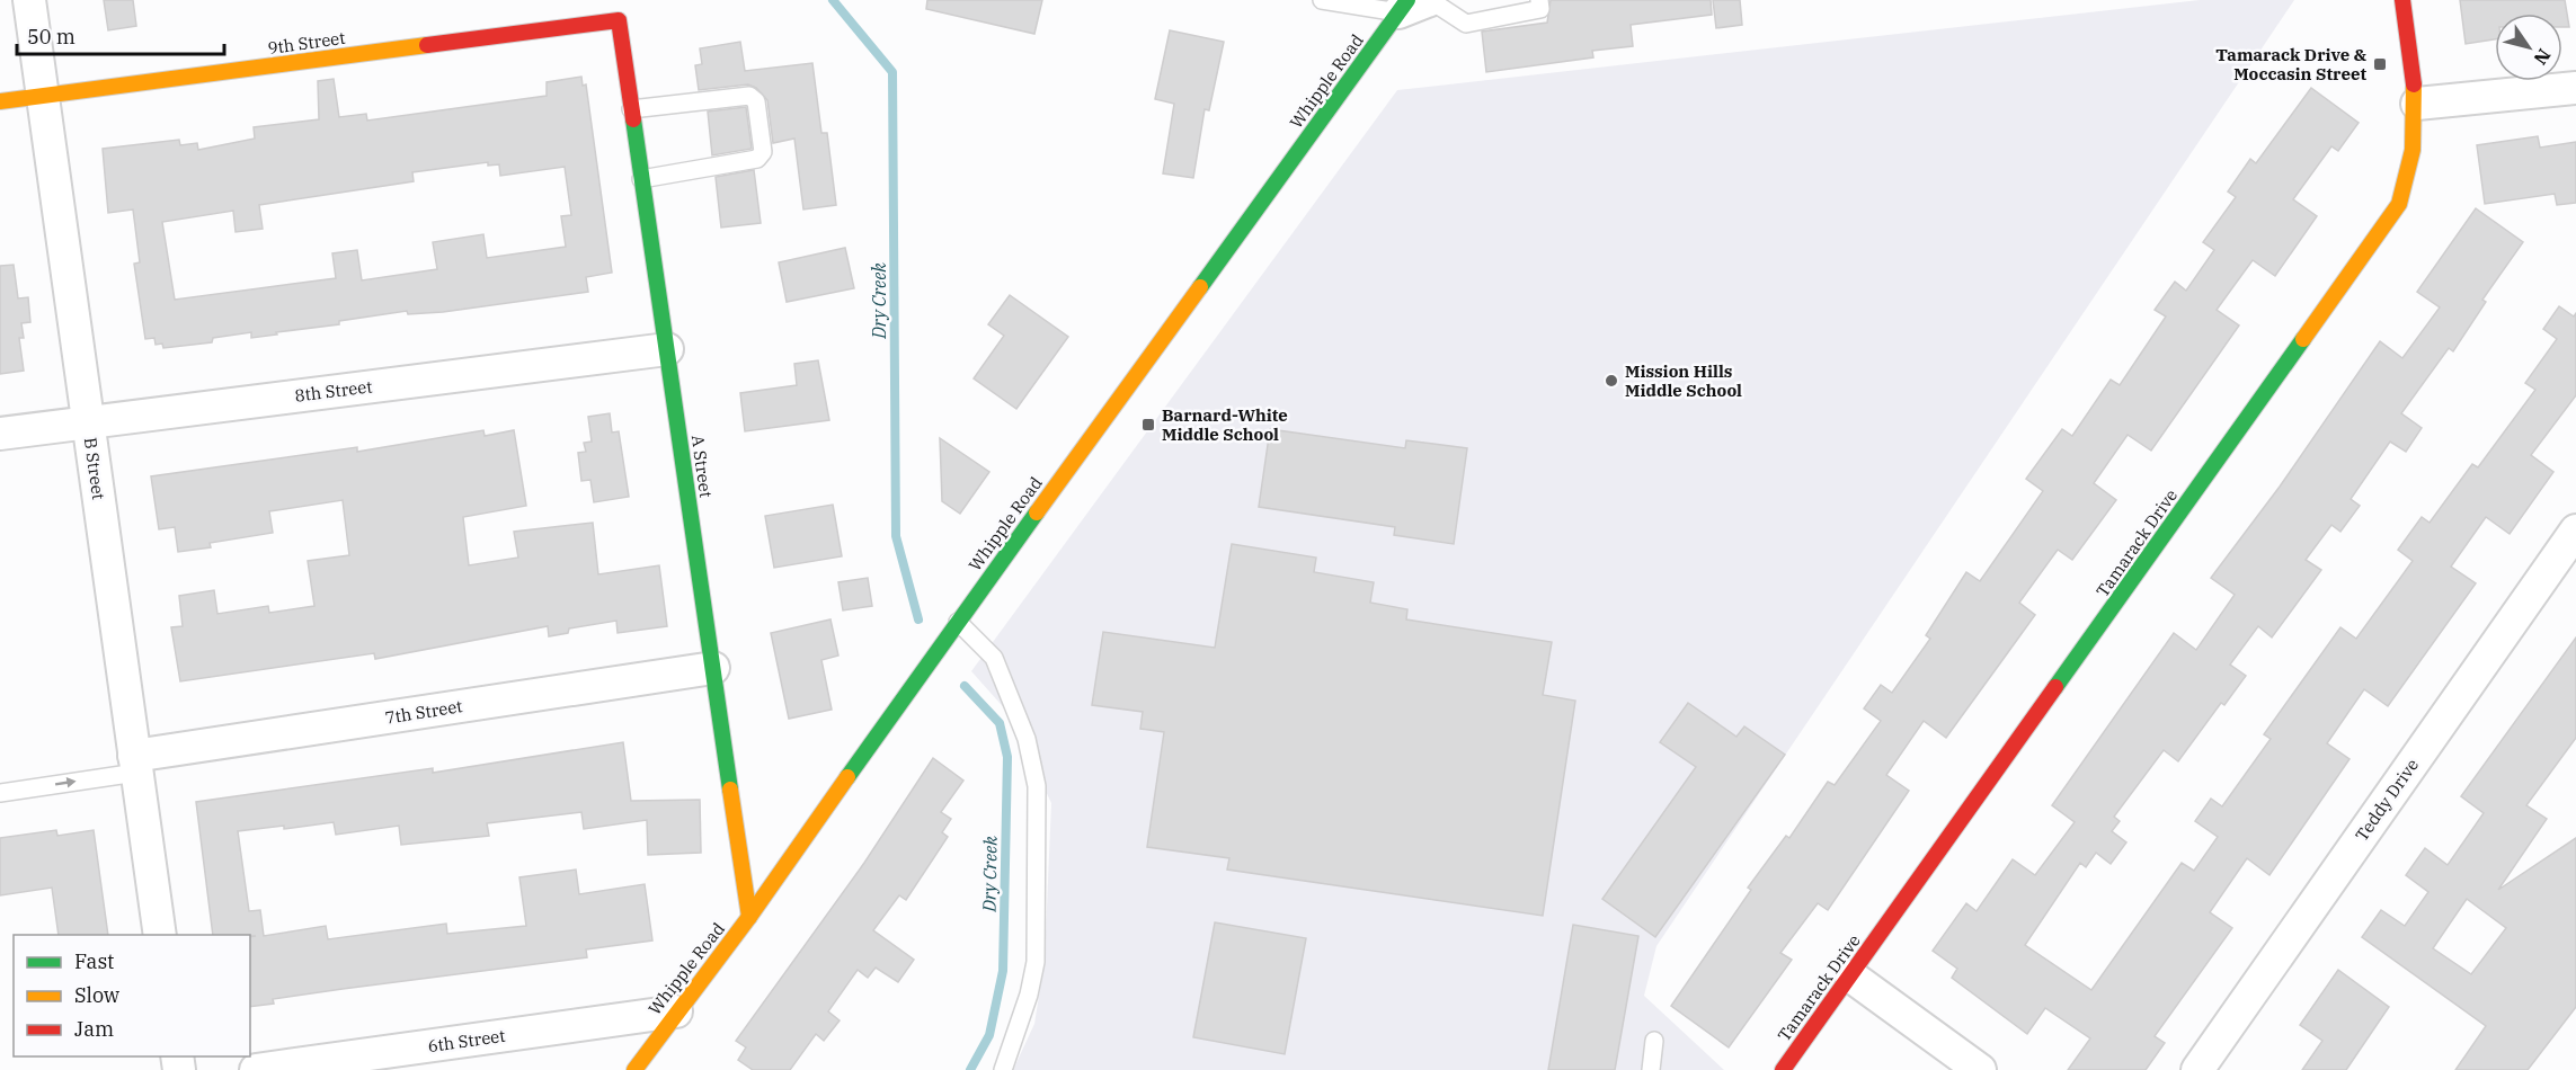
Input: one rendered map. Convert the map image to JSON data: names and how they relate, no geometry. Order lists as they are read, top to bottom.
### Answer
{
  "streets": {
    "street": [
      "9th Street",
      "Whipple Road",
      "8th Street",
      "A Street",
      "B Street",
      "Tamarack Drive",
      "7th Street",
      "Teddy Drive",
      "6th Street"
    ]
  },
  "crossings": [
    ["9th Street", "A Street"],
    ["9th Street", "B Street"],
    ["Whipple Road", "A Street"],
    ["Whipple Road", "6th Street"],
    ["8th Street", "A Street"],
    ["8th Street", "B Street"],
    ["A Street", "7th Street"],
    ["B Street", "7th Street"]
  ],
  "water": ["Dry Creek"],
  "places": {
    "transit": ["Tamarack Drive & Moccasin Street", "Barnard-White Middle School"],
    "other": ["Mission Hills Middle School"]
  },
  "legend": ["Fast", "Slow", "Jam"],
  "scale_bar": "50 m",
  "north": "bottom right"
}
